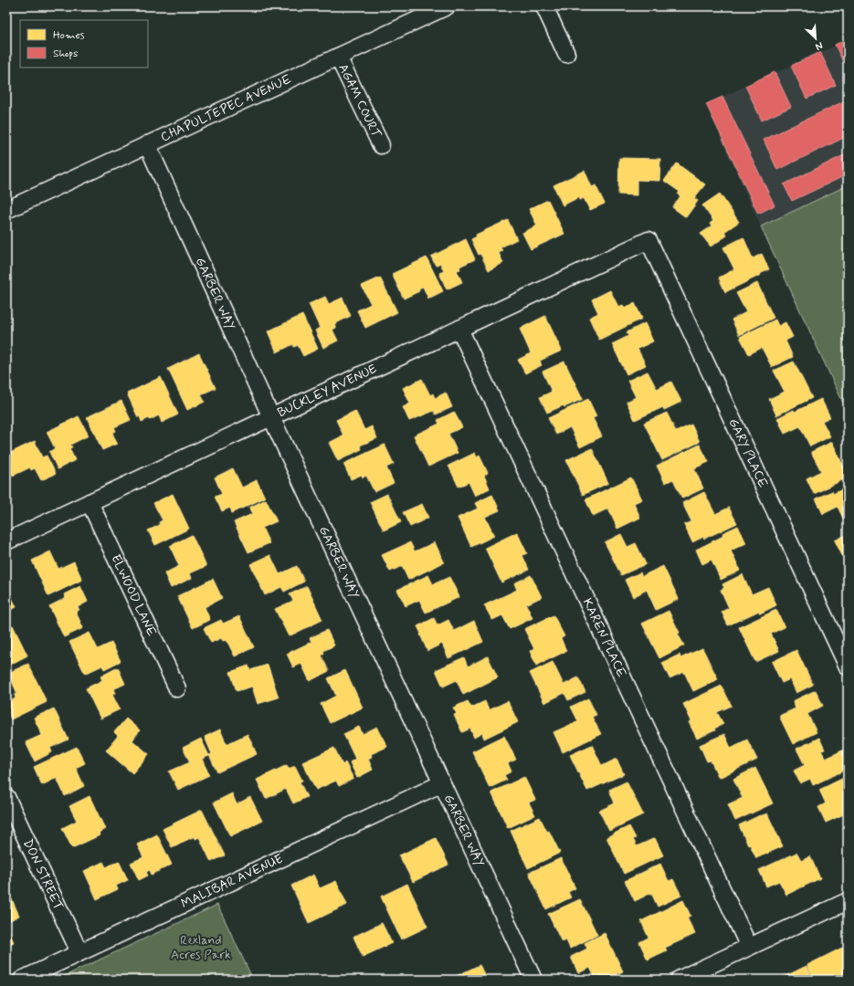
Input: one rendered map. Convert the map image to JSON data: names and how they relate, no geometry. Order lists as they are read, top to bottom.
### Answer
{
  "streets": {
    "street": [
      "AGAM COURT",
      "CHAPULTEPEC AVENUE",
      "GARBER WAY",
      "BUCKLEY AVENUE",
      "GARY PLACE",
      "ELWOOD LANE",
      "KAREN PLACE",
      "DON STREET",
      "MALIBAR AVENUE"
    ]
  },
  "crossings": [
    ["AGAM COURT", "CHAPULTEPEC AVENUE"],
    ["CHAPULTEPEC AVENUE", "GARBER WAY"],
    ["GARBER WAY", "BUCKLEY AVENUE"],
    ["GARBER WAY", "MALIBAR AVENUE"],
    ["BUCKLEY AVENUE", "GARY PLACE"],
    ["BUCKLEY AVENUE", "ELWOOD LANE"],
    ["BUCKLEY AVENUE", "KAREN PLACE"],
    ["DON STREET", "MALIBAR AVENUE"]
  ],
  "parks": ["Rexland Acres Park"],
  "legend": ["Homes", "Shops"],
  "north": "bottom right"
}
